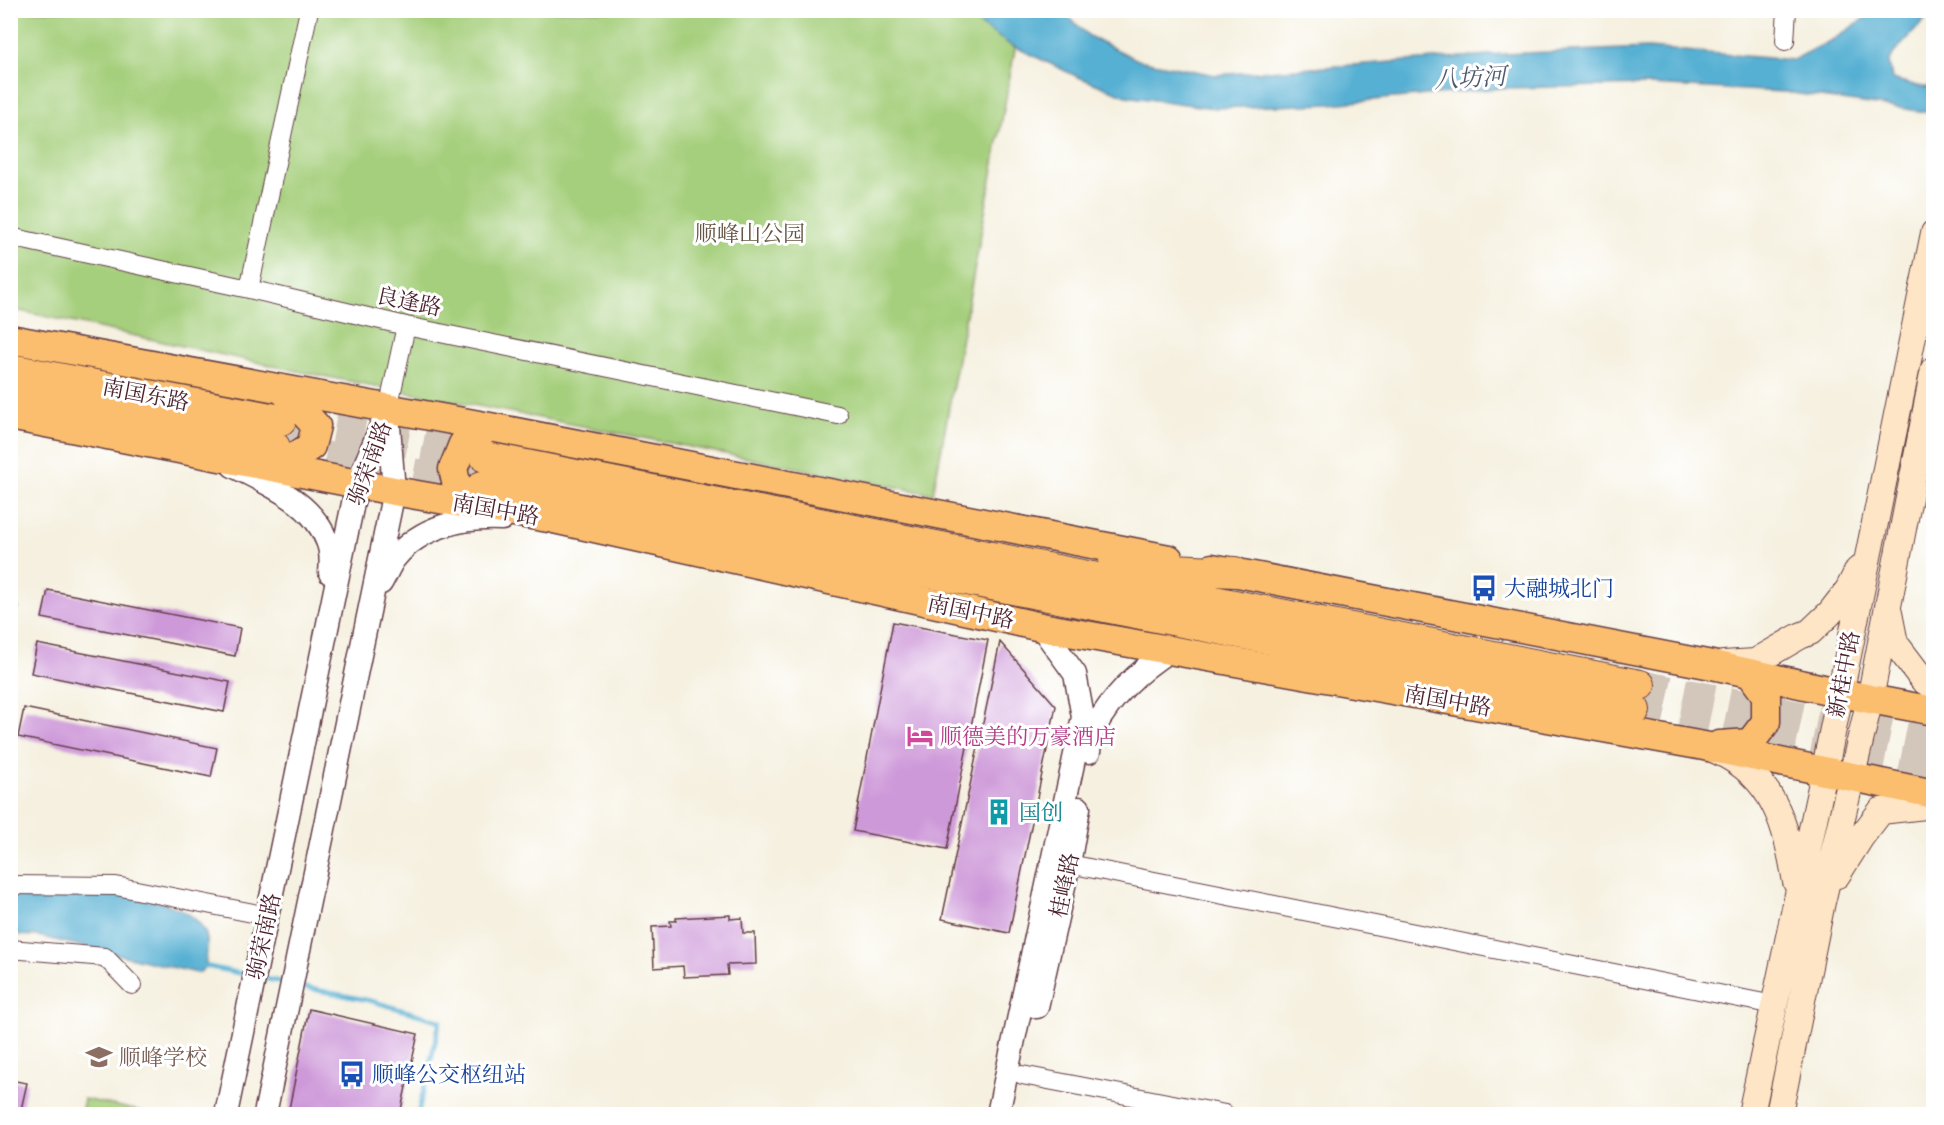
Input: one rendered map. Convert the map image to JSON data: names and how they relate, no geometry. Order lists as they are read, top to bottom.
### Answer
{
  "streets": {
    "highway": ["南国东路", "南国中路"],
    "main road": ["新桂中路"],
    "street": ["良逢路", "驹荣南路", "桂峰路"]
  },
  "crossings": [
    ["南国东路", "南国中路"],
    ["驹荣南路", "南国中路"],
    ["南国中路", "新桂中路"],
    ["南国中路", "桂峰路"]
  ],
  "water": ["八坊河"],
  "parks": ["顺峰山公园"],
  "places": {
    "bus stop": ["大融城北门", "顺峰公交枢纽站"],
    "hotel": ["顺德美的万豪酒店"],
    "building": ["国创"],
    "school or university": ["顺峰学校"]
  }
}
